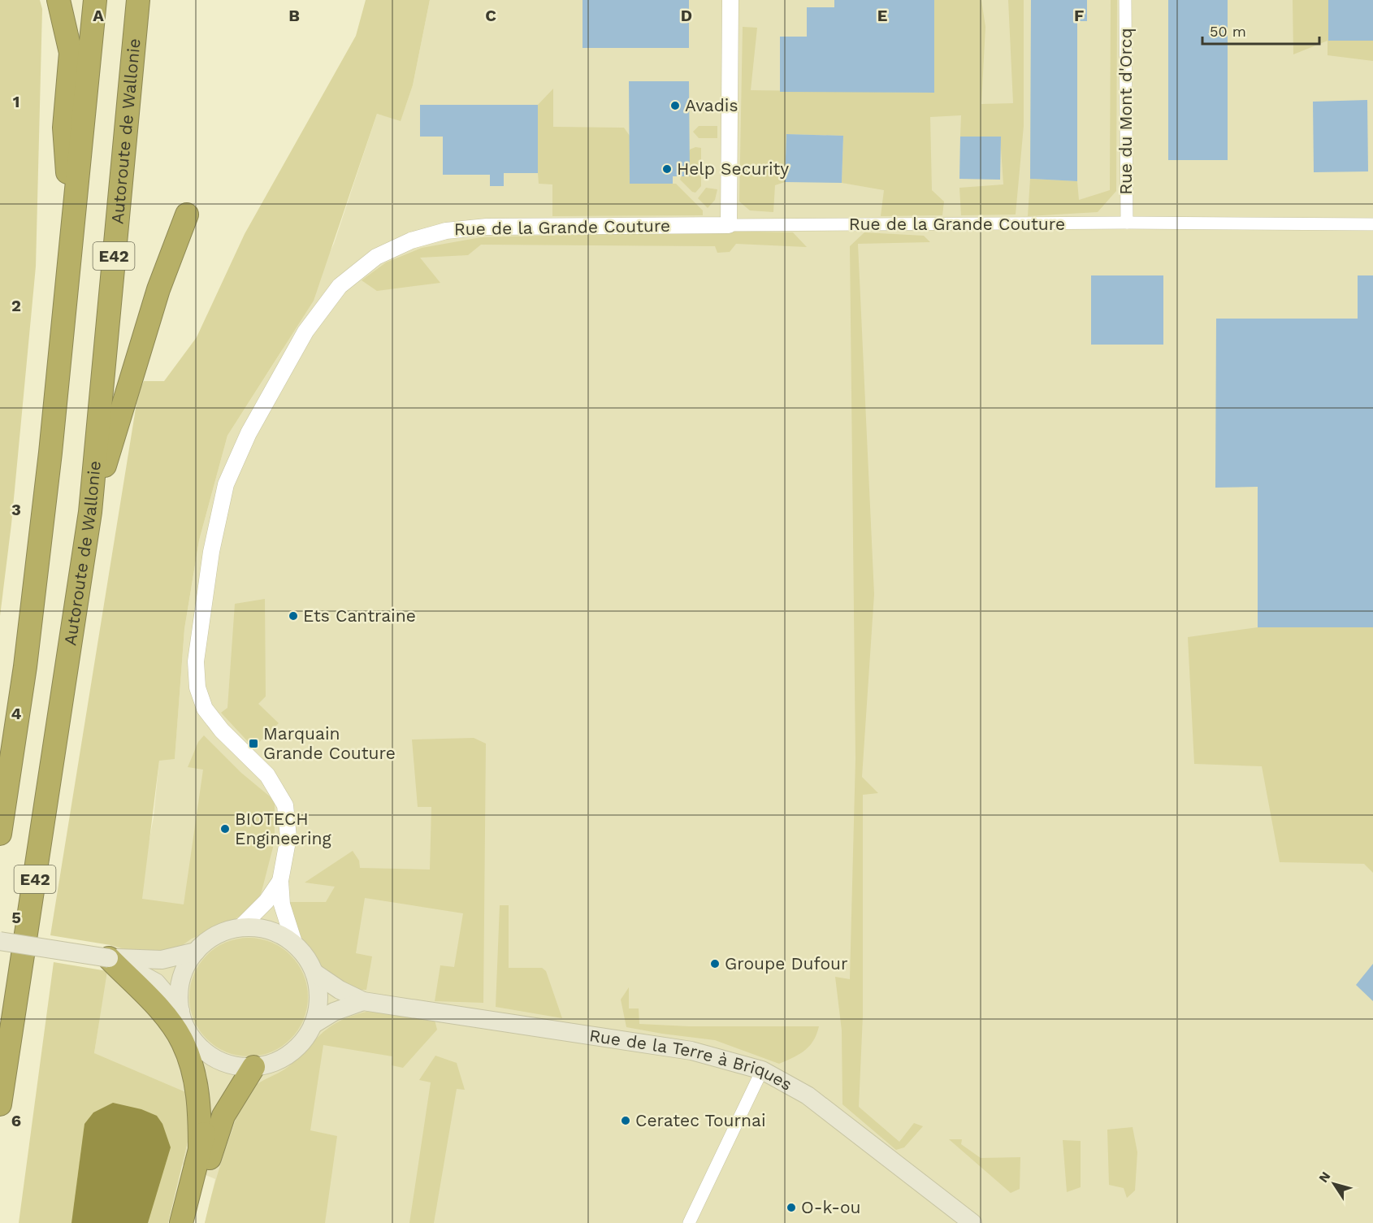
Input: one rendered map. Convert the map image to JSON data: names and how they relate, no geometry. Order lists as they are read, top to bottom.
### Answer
{
  "streets": {
    "highway": ["Autoroute de Wallonie", "E42"],
    "main road": ["Rue de la Terre à Briques"],
    "street": ["Rue du Mont d'Orcq", "Rue de la Grande Couture"]
  },
  "crossings": [
    ["Rue du Mont d'Orcq", "Rue de la Grande Couture"],
    ["Rue de la Grande Couture", "Rue de la Terre à Briques"]
  ],
  "places": {
    "other": [
      "Avadis",
      "Help Security",
      "Ets Cantraine",
      "BIOTECH Engineering",
      "Groupe Dufour",
      "Ceratec Tournai",
      "O-k-ou"
    ],
    "transit": ["Marquain Grande Couture"]
  },
  "scale_bar": "50 m",
  "north": "top left",
  "grid": {
    "columns": [
      "A",
      "B",
      "C",
      "D",
      "E",
      "F"
    ],
    "rows": [
      "1",
      "2",
      "3",
      "4",
      "5",
      "6"
    ]
  }
}
